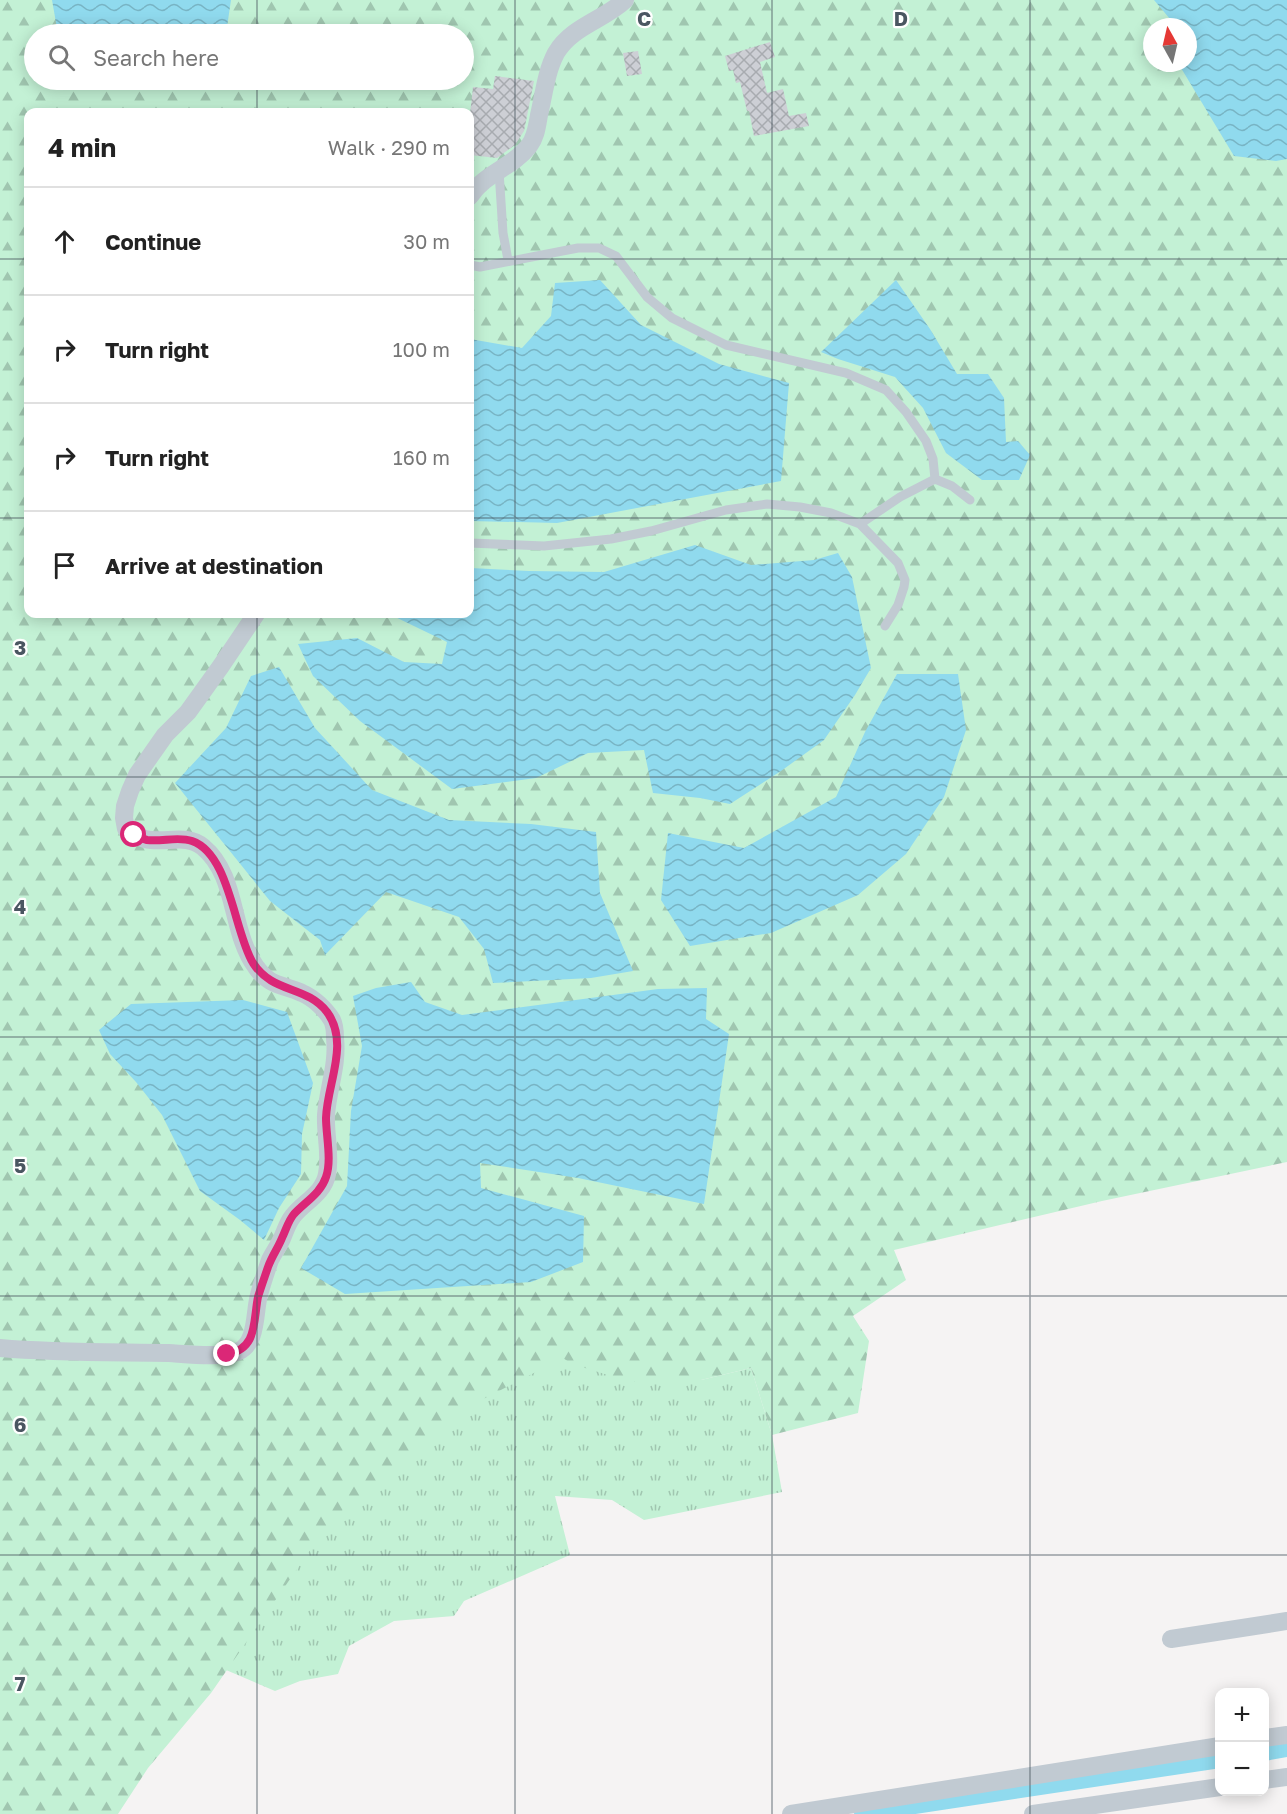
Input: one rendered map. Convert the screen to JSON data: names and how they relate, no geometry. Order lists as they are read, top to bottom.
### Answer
{
  "north": "top",
  "page": {
    "search": "Search here",
    "heading": ["4 min", "Walk · 290 m"],
    "list": [
      ["Continue", "30 m"],
      ["Turn right", "100 m"],
      ["Turn right", "160 m"],
      "Arrive at destination"
    ],
    "map_buttons": ["+", "−"]
  },
  "grid": {
    "columns": ["C", "D"],
    "rows": [
      "3",
      "4",
      "5",
      "6",
      "7"
    ]
  }
}
